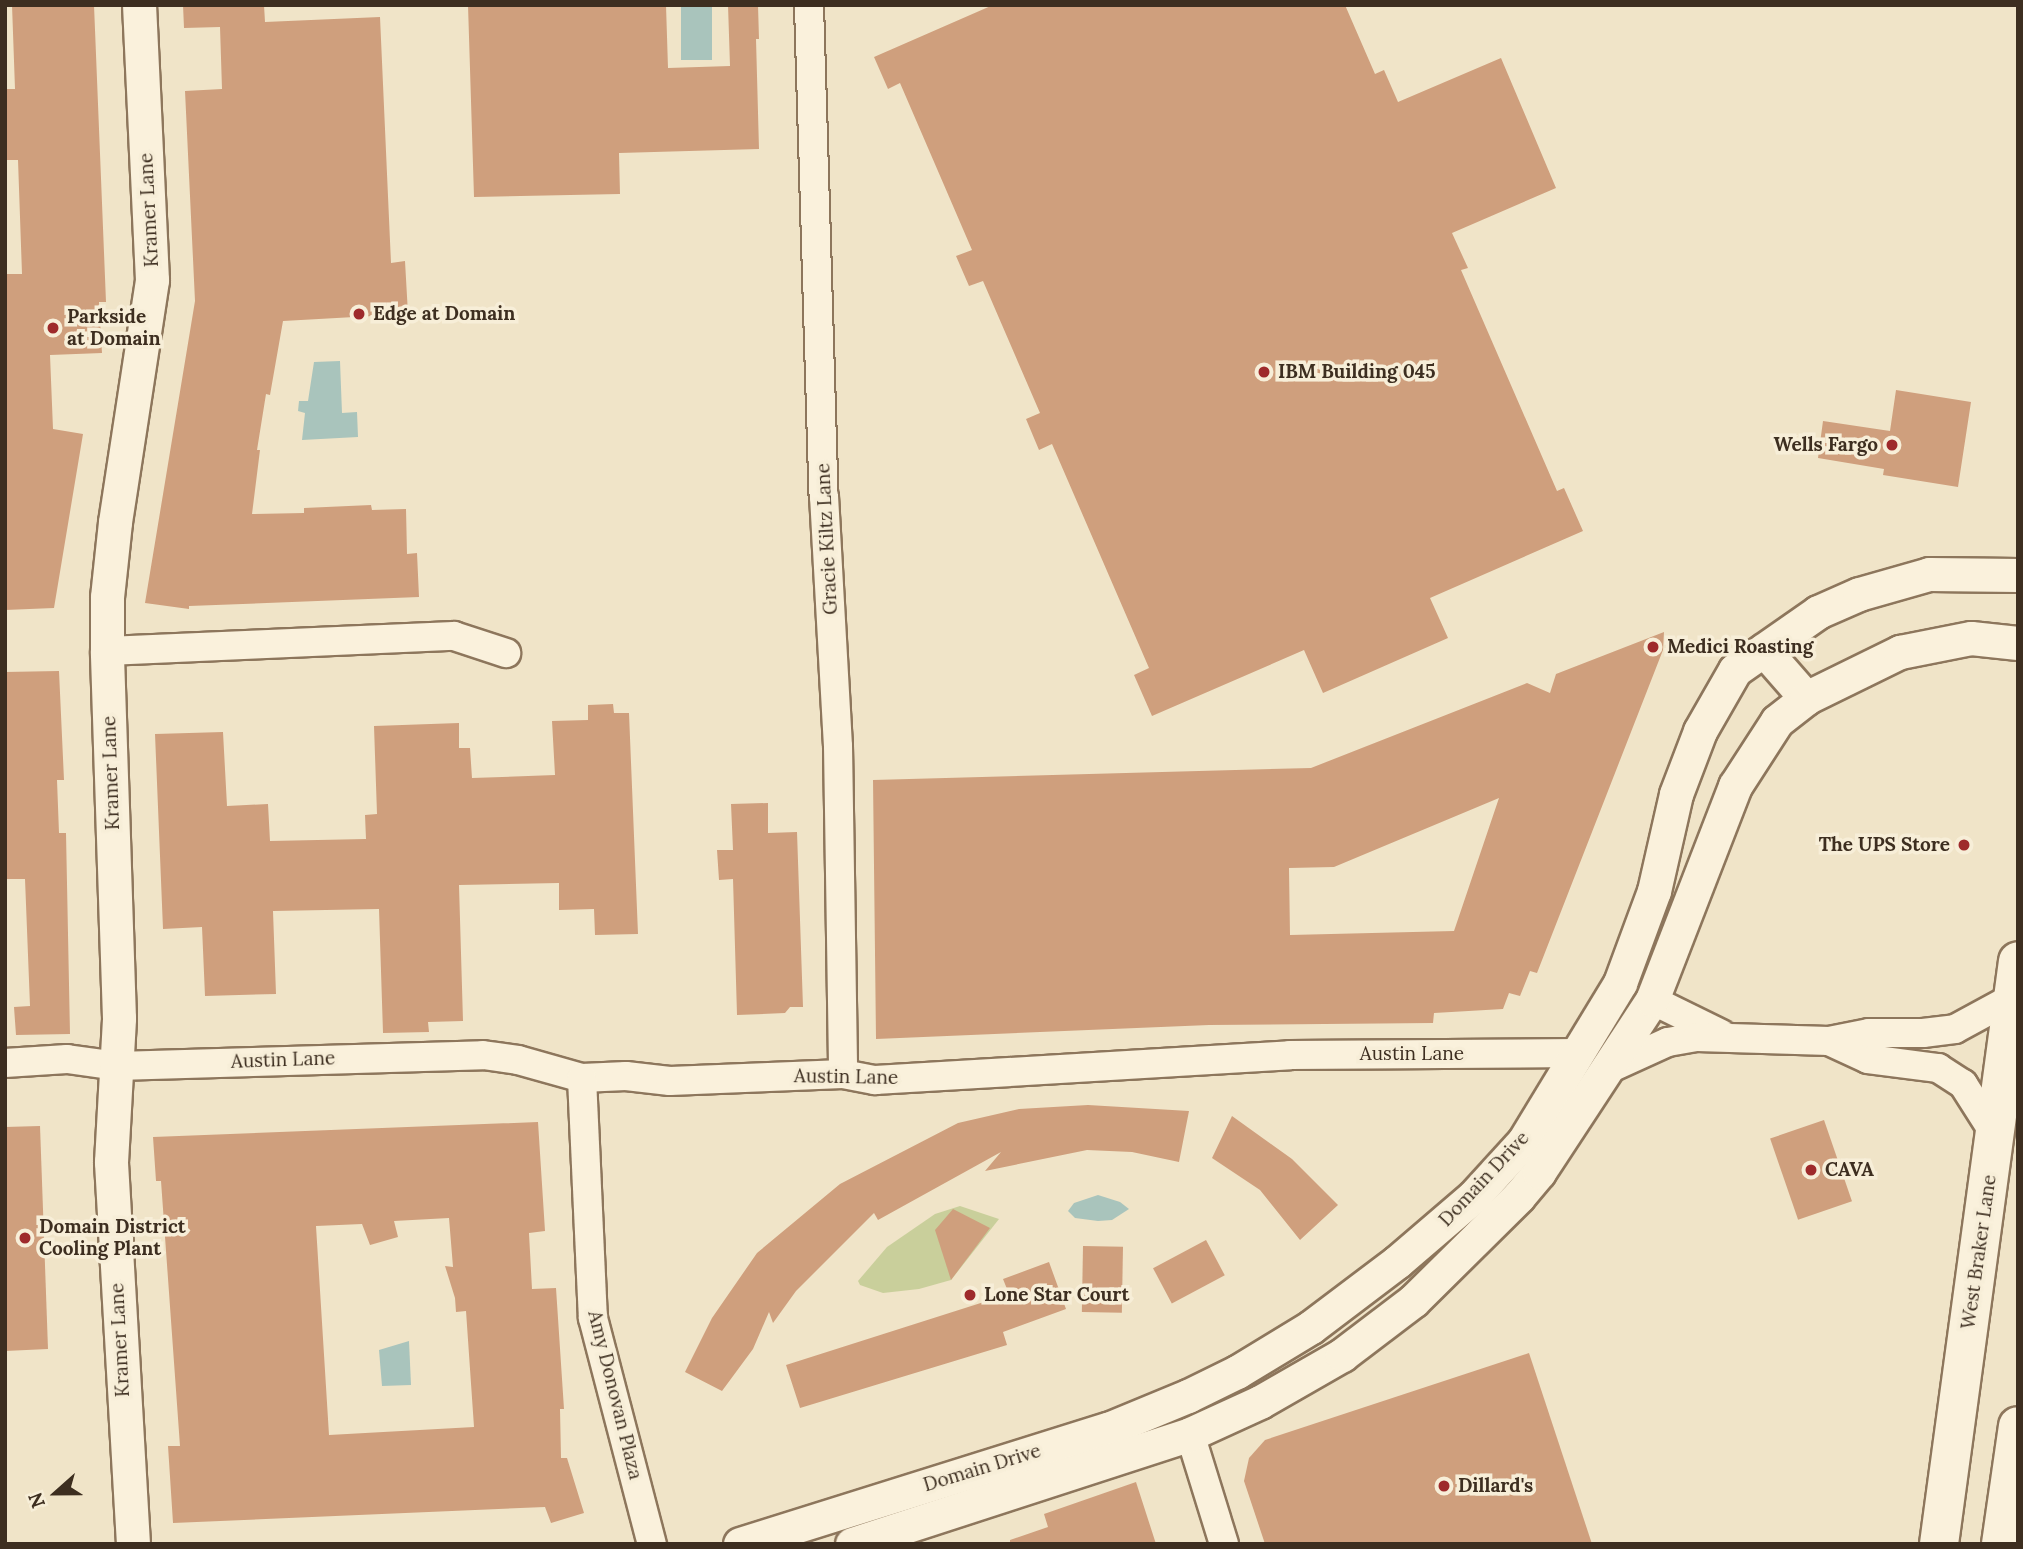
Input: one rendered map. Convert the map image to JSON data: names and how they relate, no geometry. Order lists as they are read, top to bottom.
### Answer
{
  "streets": {
    "main road": ["West Braker Lane"],
    "street": [
      "Kramer Lane",
      "Gracie Kiltz Lane",
      "Austin Lane",
      "Domain Drive",
      "Amy Donovan Plaza"
    ]
  },
  "crossings": [
    ["Kramer Lane", "Austin Lane"],
    ["Gracie Kiltz Lane", "Austin Lane"],
    ["Austin Lane", "Domain Drive"],
    ["Austin Lane", "Amy Donovan Plaza"]
  ],
  "places": [
    "Edge at Domain",
    "Parkside at Domain",
    "IBM Building 045",
    "Wells Fargo",
    "Medici Roasting",
    "The UPS Store",
    "CAVA",
    "Domain District Cooling Plant",
    "Lone Star Court",
    "Dillard's"
  ],
  "north": "left"
}
